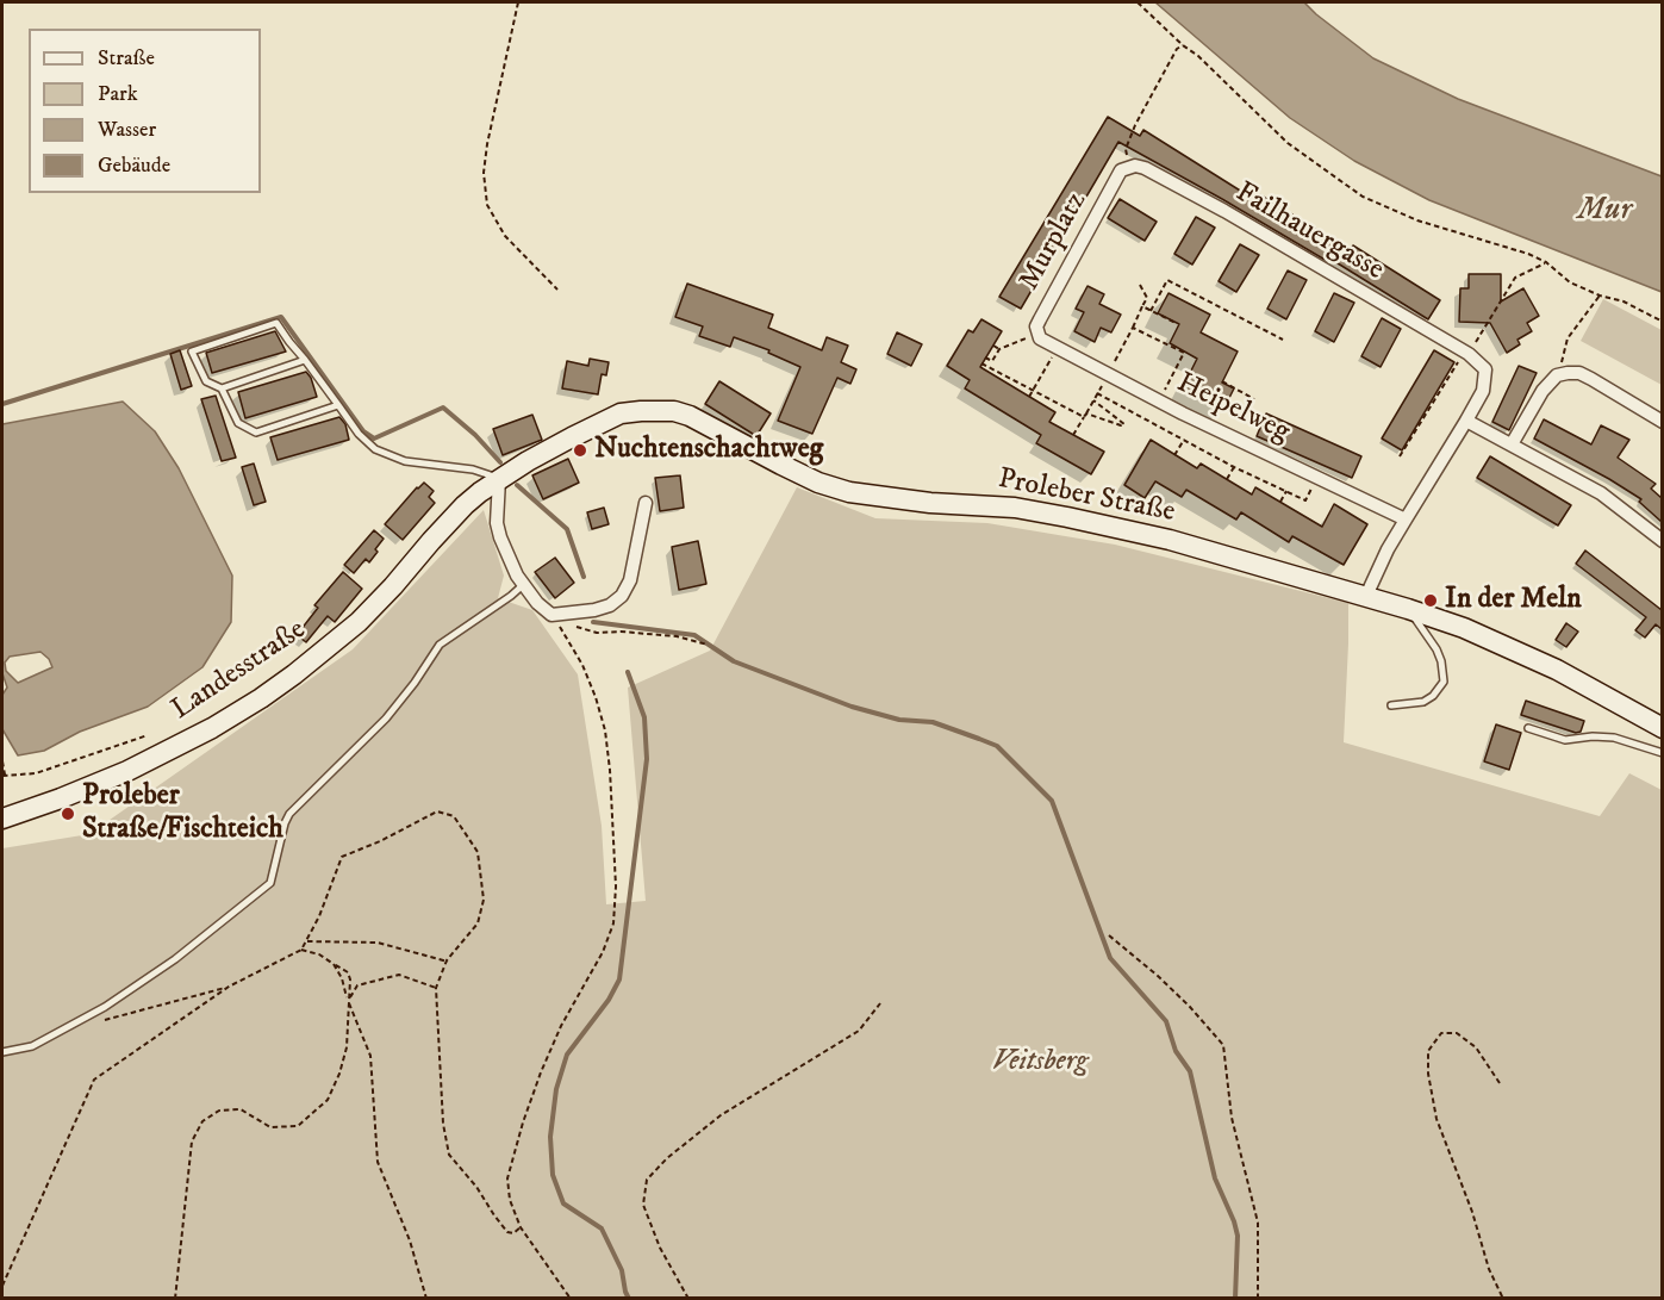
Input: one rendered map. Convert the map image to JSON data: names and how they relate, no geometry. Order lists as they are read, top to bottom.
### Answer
{
  "streets": {
    "main road": ["Proleber Straße", "Landesstraße"],
    "street": ["Failhauergasse", "Murplatz", "Heipelweg"]
  },
  "crossings": [
    ["Failhauergasse", "Murplatz"],
    ["Murplatz", "Heipelweg"],
    ["Proleber Straße", "Landesstraße"]
  ],
  "water": ["Mur"],
  "parks": ["Veitsberg"],
  "places": ["Nuchtenschachtweg", "In der Meln", "Proleber Straße/Fischteich"],
  "legend": [
    "Straße",
    "Park",
    "Wasser",
    "Gebäude"
  ]
}
